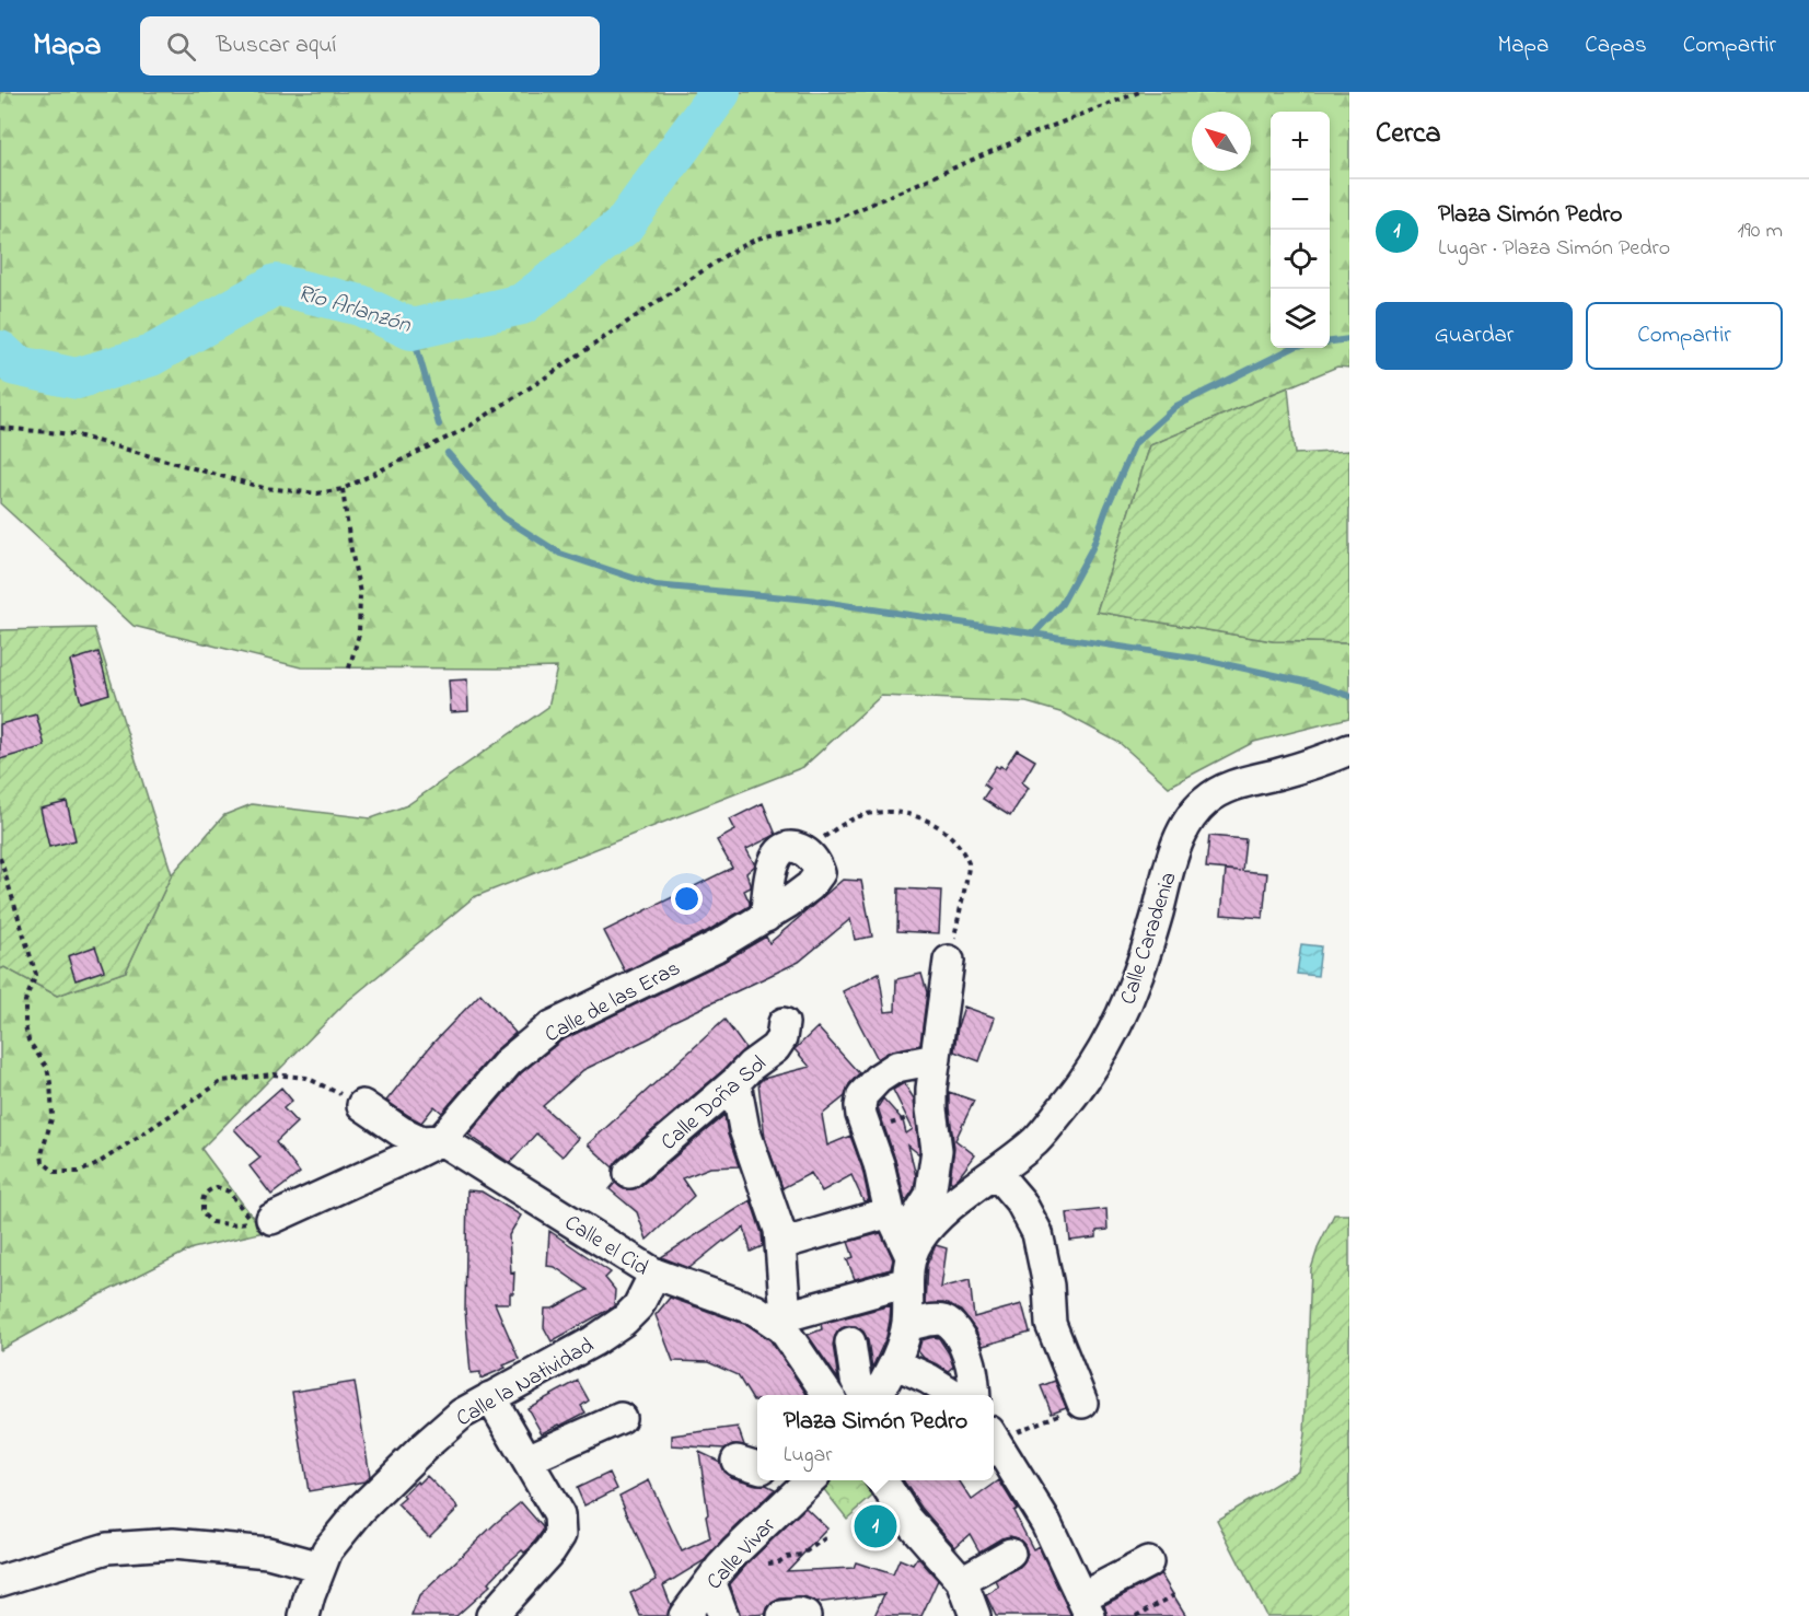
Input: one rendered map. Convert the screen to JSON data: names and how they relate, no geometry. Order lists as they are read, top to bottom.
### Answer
{
  "streets": {
    "street": [
      "Calle Caradenia",
      "Calle de las Eras",
      "Calle Doña Sol",
      "Calle el Cid",
      "Calle la Natividad",
      "Calle Vivar"
    ]
  },
  "crossings": [
    ["Calle de las Eras", "Calle el Cid"],
    ["Calle el Cid", "Calle la Natividad"]
  ],
  "water": ["Río Arlanzón"],
  "north": "top left",
  "page": {
    "header": "Mapa",
    "search": "Buscar aquí",
    "nav": ["Mapa", "Capas", "Compartir"],
    "heading": "Cerca",
    "map_buttons": ["+", "−"],
    "list": [
      {
        "mark": "1",
        "name": "Plaza Simón Pedro",
        "note": "Lugar · Plaza Simón Pedro",
        "value": "190 m"
      }
    ],
    "buttons": ["Guardar", "Compartir"],
    "popup": ["Plaza Simón Pedro", "Lugar"],
    "pins": "1"
  }
}
